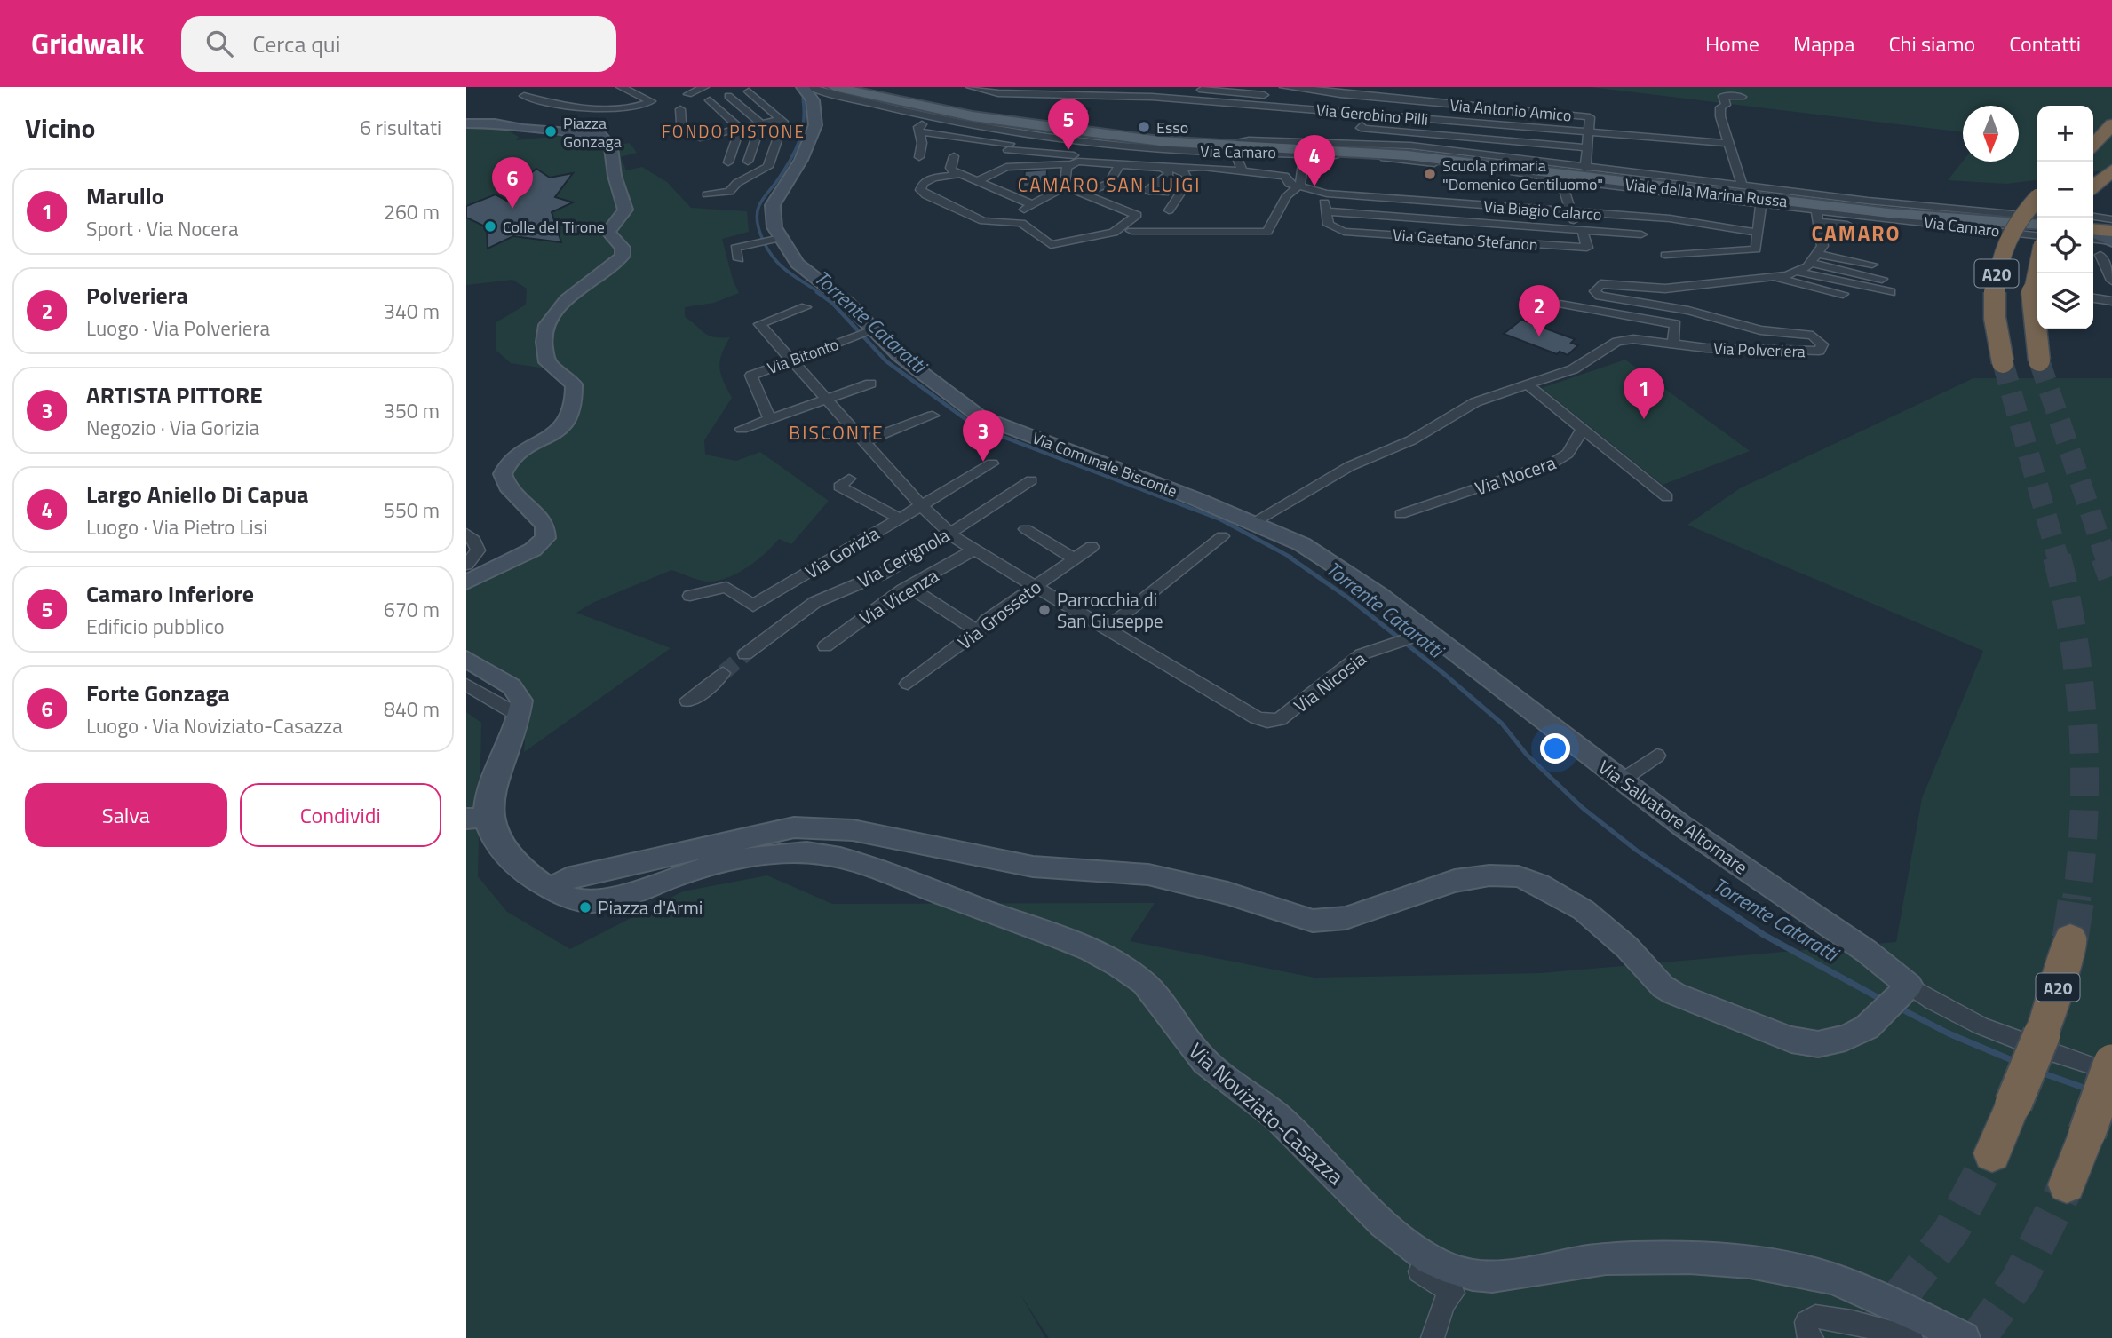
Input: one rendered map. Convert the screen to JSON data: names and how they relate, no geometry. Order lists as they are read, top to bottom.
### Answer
{
  "streets": {
    "highway": ["A20"],
    "main road": ["Viale della Marina Russa"],
    "street": [
      "Via Antonio Amico",
      "Via Gerobino Pilli",
      "Via Camaro",
      "Via Biagio Calarco",
      "Via Gaetano Stefanon",
      "Via Polveriera",
      "Via Bitonto",
      "Via Comunale Bisconte",
      "Via Nocera",
      "Via Gorizia",
      "Via Cerignola",
      "Via Vicenza",
      "Via Grosseto",
      "Via Nicosia",
      "Via Salvatore Altomare",
      "Via Noviziato-Casazza"
    ]
  },
  "crossings": [
    ["Via Antonio Amico", "Via Gerobino Pilli"],
    ["Via Camaro", "Viale della Marina Russa"],
    ["Via Camaro", "Via Comunale Bisconte"],
    ["Viale della Marina Russa", "Via Comunale Bisconte"],
    ["Via Polveriera", "Via Comunale Bisconte"],
    ["Via Polveriera", "Via Salvatore Altomare"],
    ["Via Bitonto", "Via Comunale Bisconte"],
    ["Via Comunale Bisconte", "Via Salvatore Altomare"],
    ["Via Nicosia", "Via Salvatore Altomare"]
  ],
  "districts": [
    "FONDO PISTONE",
    "CAMARO SAN LUIGI",
    "CAMARO",
    "BISCONTE"
  ],
  "water": ["Torrente Cataratti"],
  "places": [
    "Esso",
    "Piazza Gonzaga",
    "Scuola primaria \"Domenico Gentiluomo\"",
    "Colle del Tirone",
    "Parrocchia di San Giuseppe",
    "Piazza d'Armi"
  ],
  "north": "bottom",
  "page": {
    "header": "Gridwalk",
    "search": "Cerca qui",
    "nav": [
      "Home",
      "Mappa",
      "Chi siamo",
      "Contatti"
    ],
    "heading": ["Vicino", "6 risultati"],
    "pins": [
      "5",
      "4",
      "6",
      "2",
      "1",
      "3"
    ],
    "map_buttons": ["+", "−"],
    "list": [
      {
        "mark": "1",
        "name": "Marullo",
        "note": "Sport · Via Nocera",
        "value": "260 m"
      },
      {
        "mark": "2",
        "name": "Polveriera",
        "note": "Luogo · Via Polveriera",
        "value": "340 m"
      },
      {
        "mark": "3",
        "name": "ARTISTA PITTORE",
        "note": "Negozio · Via Gorizia",
        "value": "350 m"
      },
      {
        "mark": "4",
        "name": "Largo Aniello Di Capua",
        "note": "Luogo · Via Pietro Lisi",
        "value": "550 m"
      },
      {
        "mark": "5",
        "name": "Camaro Inferiore",
        "note": "Edificio pubblico",
        "value": "670 m"
      },
      {
        "mark": "6",
        "name": "Forte Gonzaga",
        "note": "Luogo · Via Noviziato-Casazza",
        "value": "840 m"
      }
    ],
    "buttons": ["Salva", "Condividi"]
  }
}
